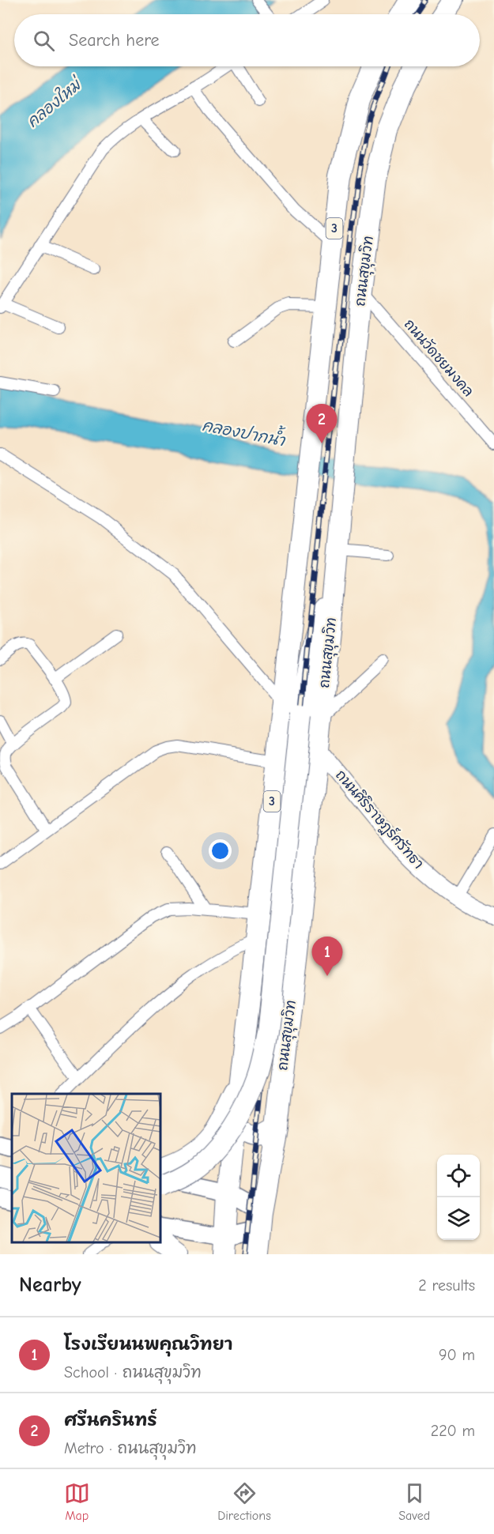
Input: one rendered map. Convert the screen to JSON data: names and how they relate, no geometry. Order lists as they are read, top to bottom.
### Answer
{
  "streets": {
    "highway": ["3", "ถนนสุขุมวิท"],
    "street": ["ถนนวัดชยมงคล", "ถนนศิริราษฎร์ศรัทธา"]
  },
  "crossings": [
    ["ถนนสุขุมวิท", "ถนนวัดชยมงคล"],
    ["ถนนสุขุมวิท", "ถนนศิริราษฎร์ศรัทธา"]
  ],
  "water": ["คลองใหม่", "คลองปากน้ำ"],
  "page": {
    "search": "Search here",
    "pins": ["2", "1"],
    "heading": ["Nearby", "2 results"],
    "list": [
      {
        "mark": "1",
        "name": "โรงเรียนนพคุณวิทยา",
        "note": "School · ถนนสุขุมวิท",
        "value": "90 m"
      },
      {
        "mark": "2",
        "name": "ศรีนครินทร์",
        "note": "Metro · ถนนสุขุมวิท",
        "value": "220 m"
      }
    ],
    "nav": ["Map", "Directions", "Saved"]
  }
}
